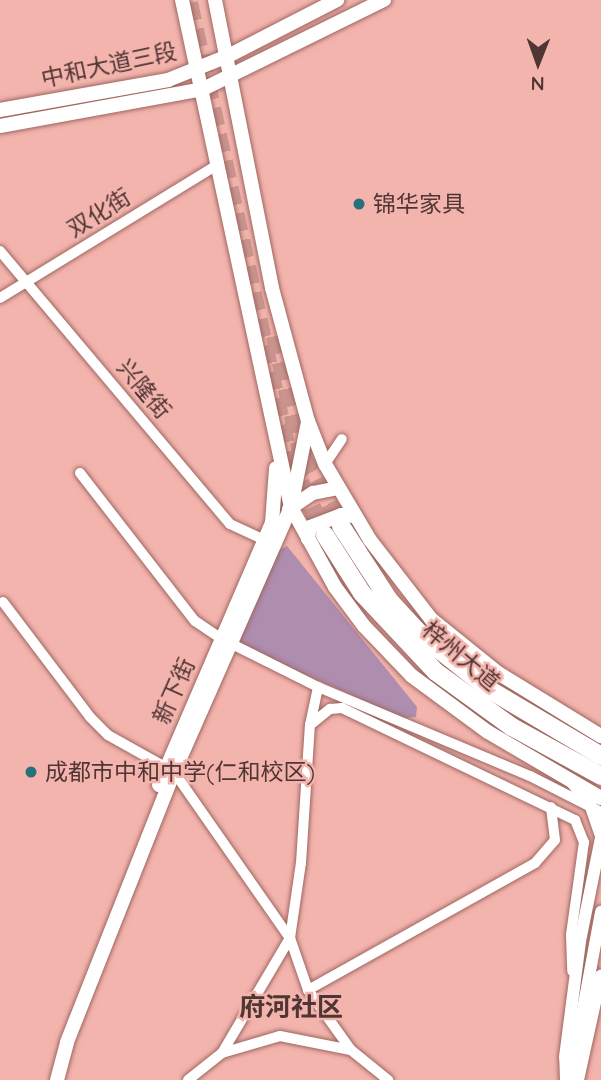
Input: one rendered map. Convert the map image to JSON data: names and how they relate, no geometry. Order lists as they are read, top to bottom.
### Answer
{
  "streets": {
    "highway": ["梓州大道"],
    "main road": ["中和大道三段", "新下街"],
    "street": ["双化街", "兴隆街"]
  },
  "crossings": [
    ["双化街", "兴隆街"],
    ["兴隆街", "新下街"]
  ],
  "districts": ["府河社区"],
  "places": ["锦华家具", "成都市中和中学(仁和校区)"],
  "north": "bottom"
}
